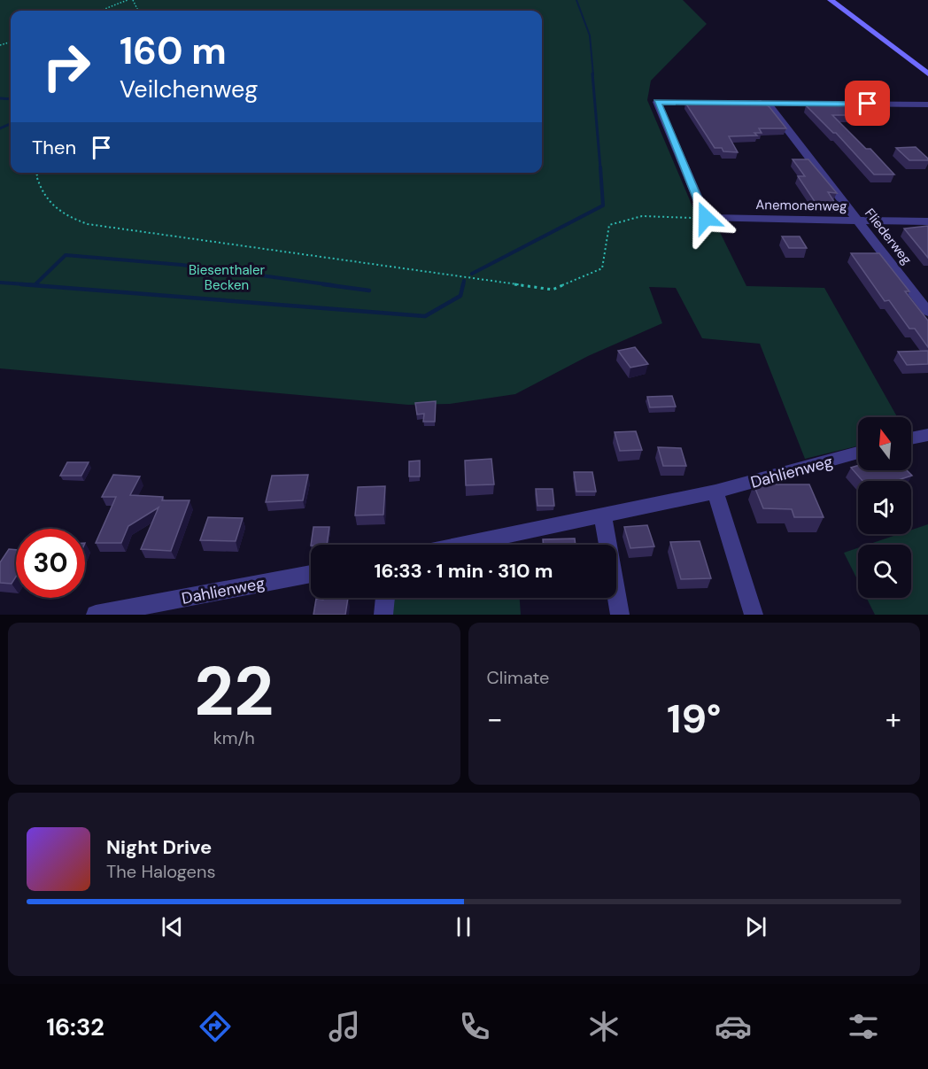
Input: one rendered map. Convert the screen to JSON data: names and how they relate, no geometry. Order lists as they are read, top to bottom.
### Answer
{
  "streets": {
    "street": ["Anemonenweg", "Fliederweg", "Dahlienweg"]
  },
  "crossings": [
    ["Anemonenweg", "Fliederweg"]
  ],
  "parks": ["Biesenthaler Becken"],
  "north": "top",
  "page": {
    "turn": ["160 m", "Veilchenweg"],
    "then": "Then",
    "limit": "30",
    "trip": "16:33 · 1 min · 310 m",
    "tile": [
      ["22", "km/h"],
      "Climate"
    ],
    "heat": ["−", "19°", "+"],
    "song": ["Night Drive", "The Halogens"],
    "tabs": "16:32"
  }
}
